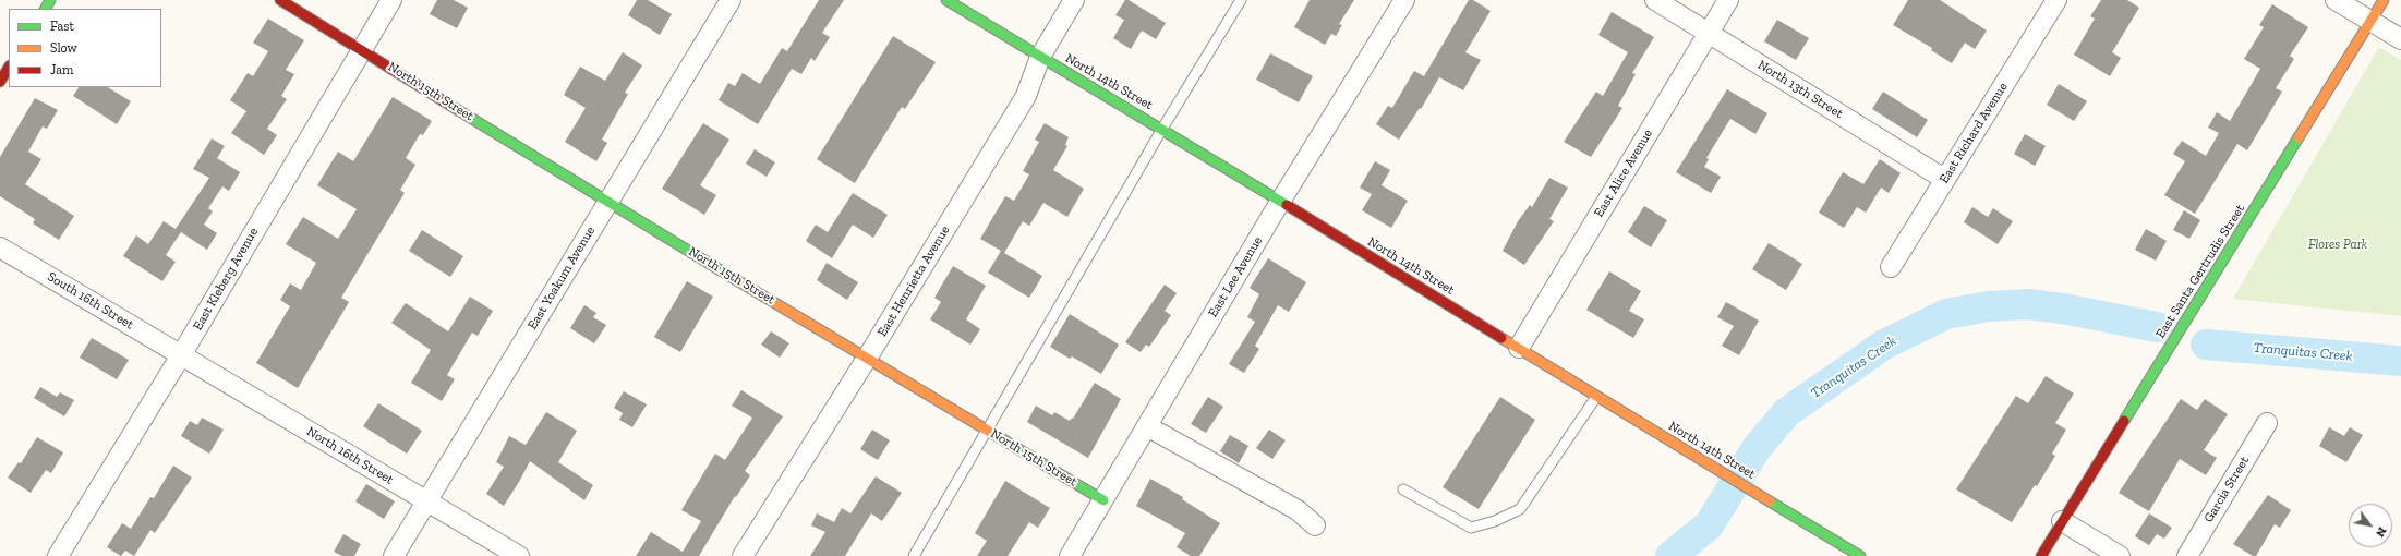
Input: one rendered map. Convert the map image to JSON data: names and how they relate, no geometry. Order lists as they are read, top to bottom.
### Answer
{
  "streets": {
    "street": [
      "North 14th Street",
      "North 13th Street",
      "North 15th Street",
      "East Richard Avenue",
      "East Alice Avenue",
      "East Santa Gertrudis Street",
      "East Lee Avenue",
      "East Yoakum Avenue",
      "East Kleberg Avenue",
      "East Henrietta Avenue",
      "South 16th Street",
      "North 16th Street",
      "Garcia Street"
    ]
  },
  "crossings": [
    ["North 14th Street", "East Alice Avenue"],
    ["North 14th Street", "East Lee Avenue"],
    ["North 14th Street", "East Henrietta Avenue"],
    ["North 13th Street", "East Richard Avenue"],
    ["North 13th Street", "East Alice Avenue"],
    ["North 15th Street", "East Lee Avenue"],
    ["North 15th Street", "East Yoakum Avenue"],
    ["North 15th Street", "East Kleberg Avenue"],
    ["North 15th Street", "East Henrietta Avenue"],
    ["East Yoakum Avenue", "North 16th Street"],
    ["East Kleberg Avenue", "South 16th Street"],
    ["East Kleberg Avenue", "North 16th Street"],
    ["South 16th Street", "North 16th Street"]
  ],
  "water": ["Tranquitas Creek"],
  "parks": ["Flores Park"],
  "legend": ["Fast", "Slow", "Jam"],
  "north": "bottom right"
}
